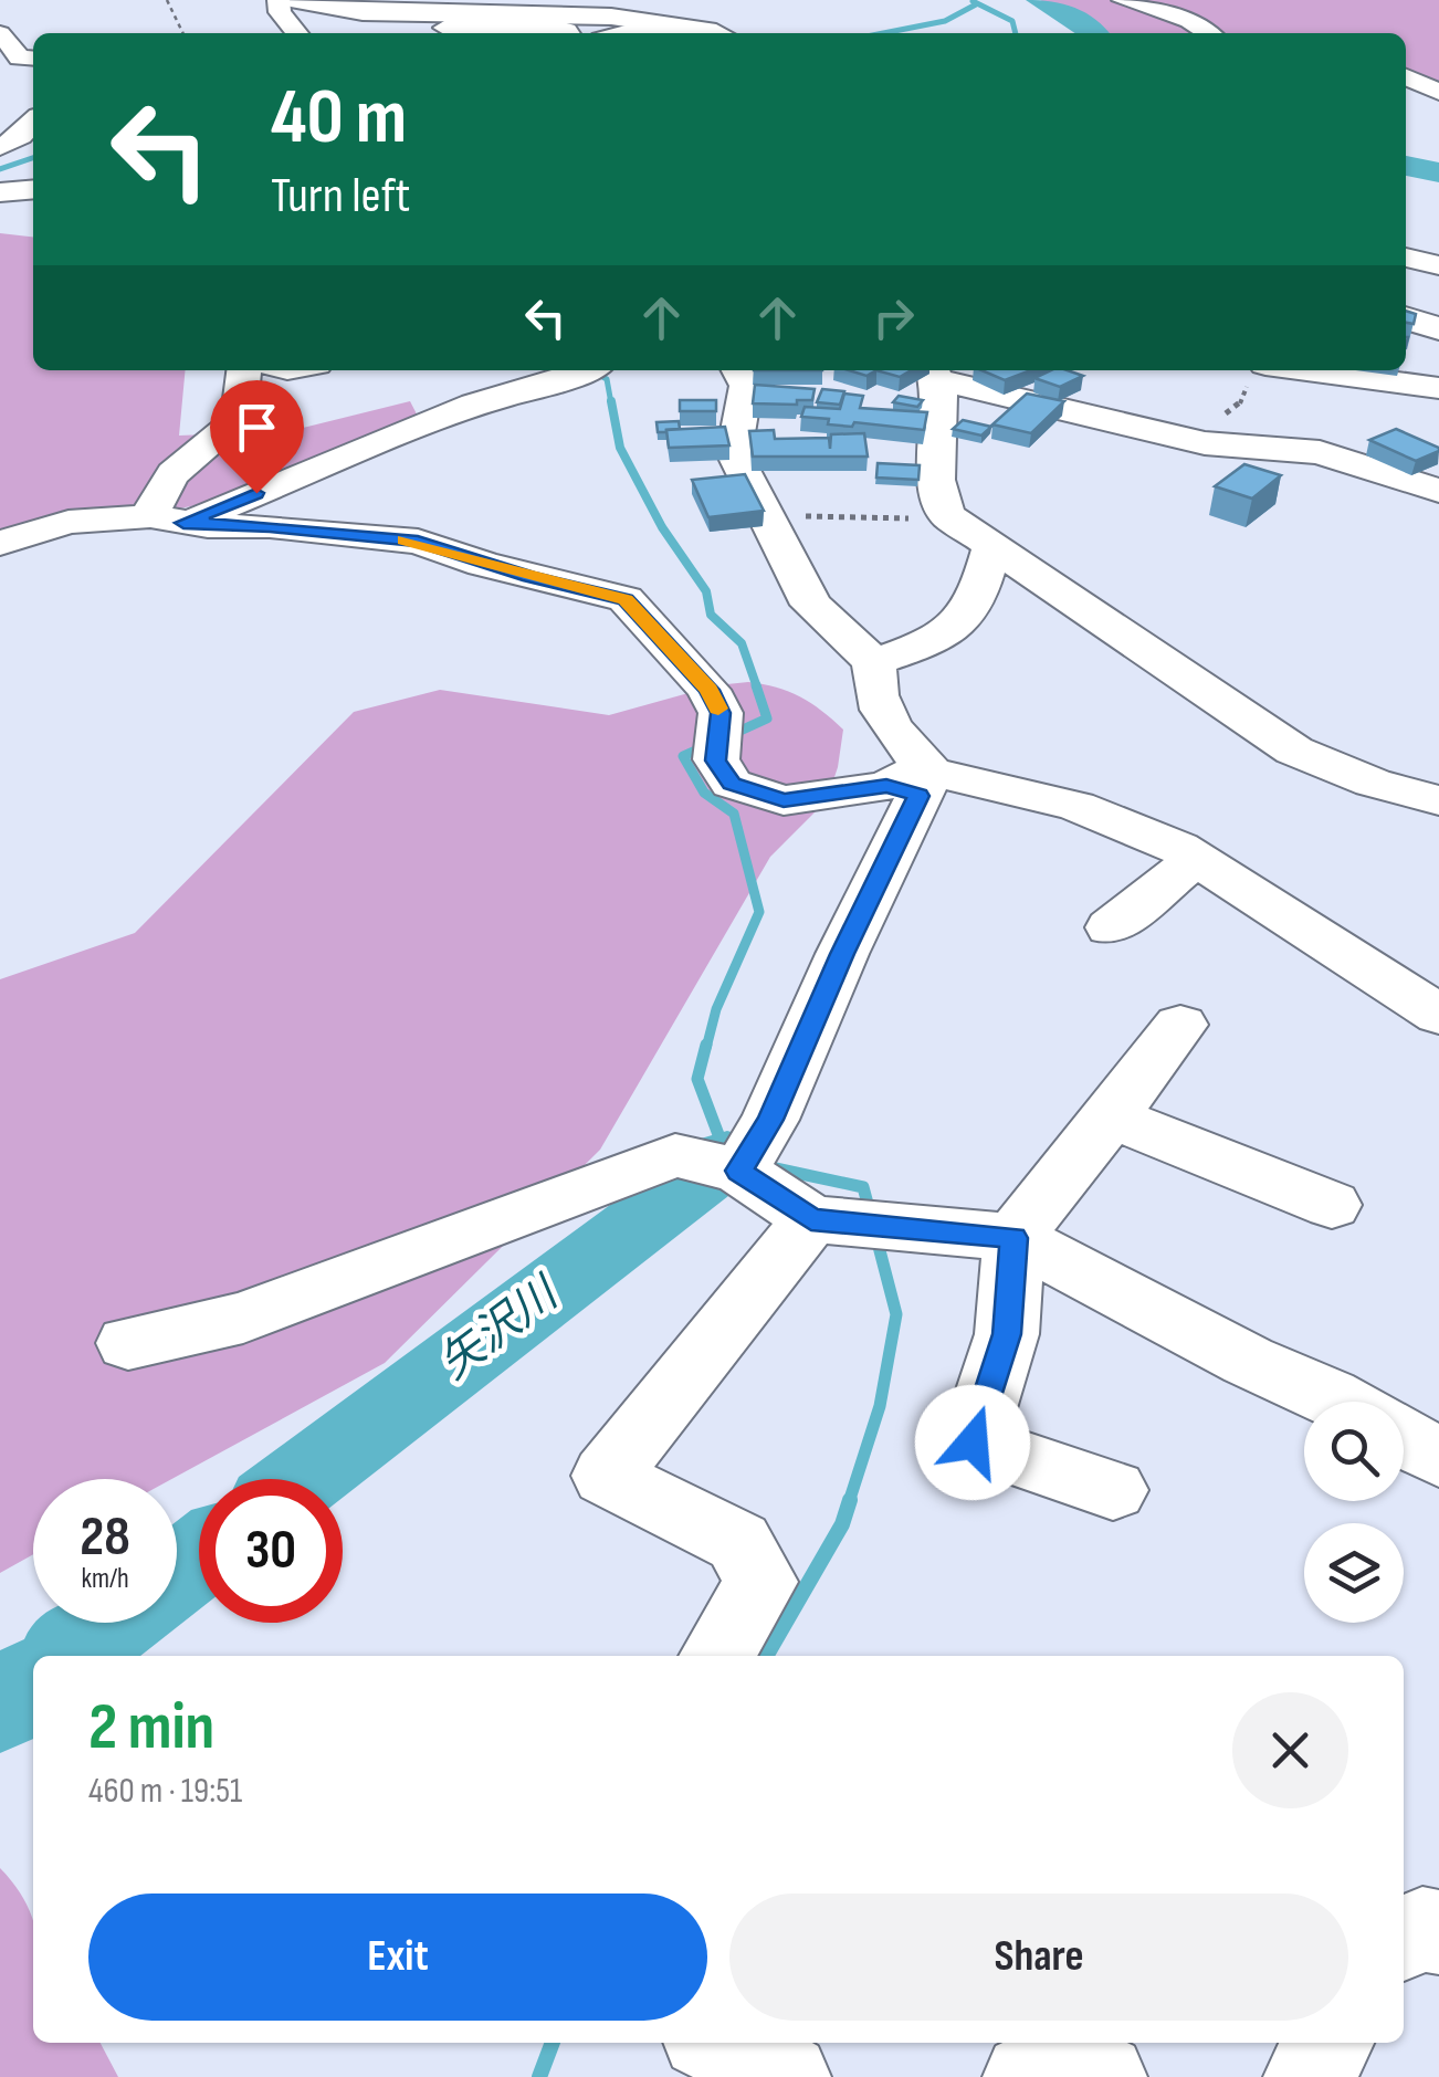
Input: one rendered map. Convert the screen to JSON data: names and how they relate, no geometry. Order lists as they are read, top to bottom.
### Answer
{
  "water": ["矢沢川"],
  "page": {
    "turn": ["40 m", "Turn left"],
    "speed": "28 km/h",
    "limit": "30",
    "heading": ["2 min", "460 m · 19:51"],
    "buttons": ["Exit", "Share"]
  }
}
